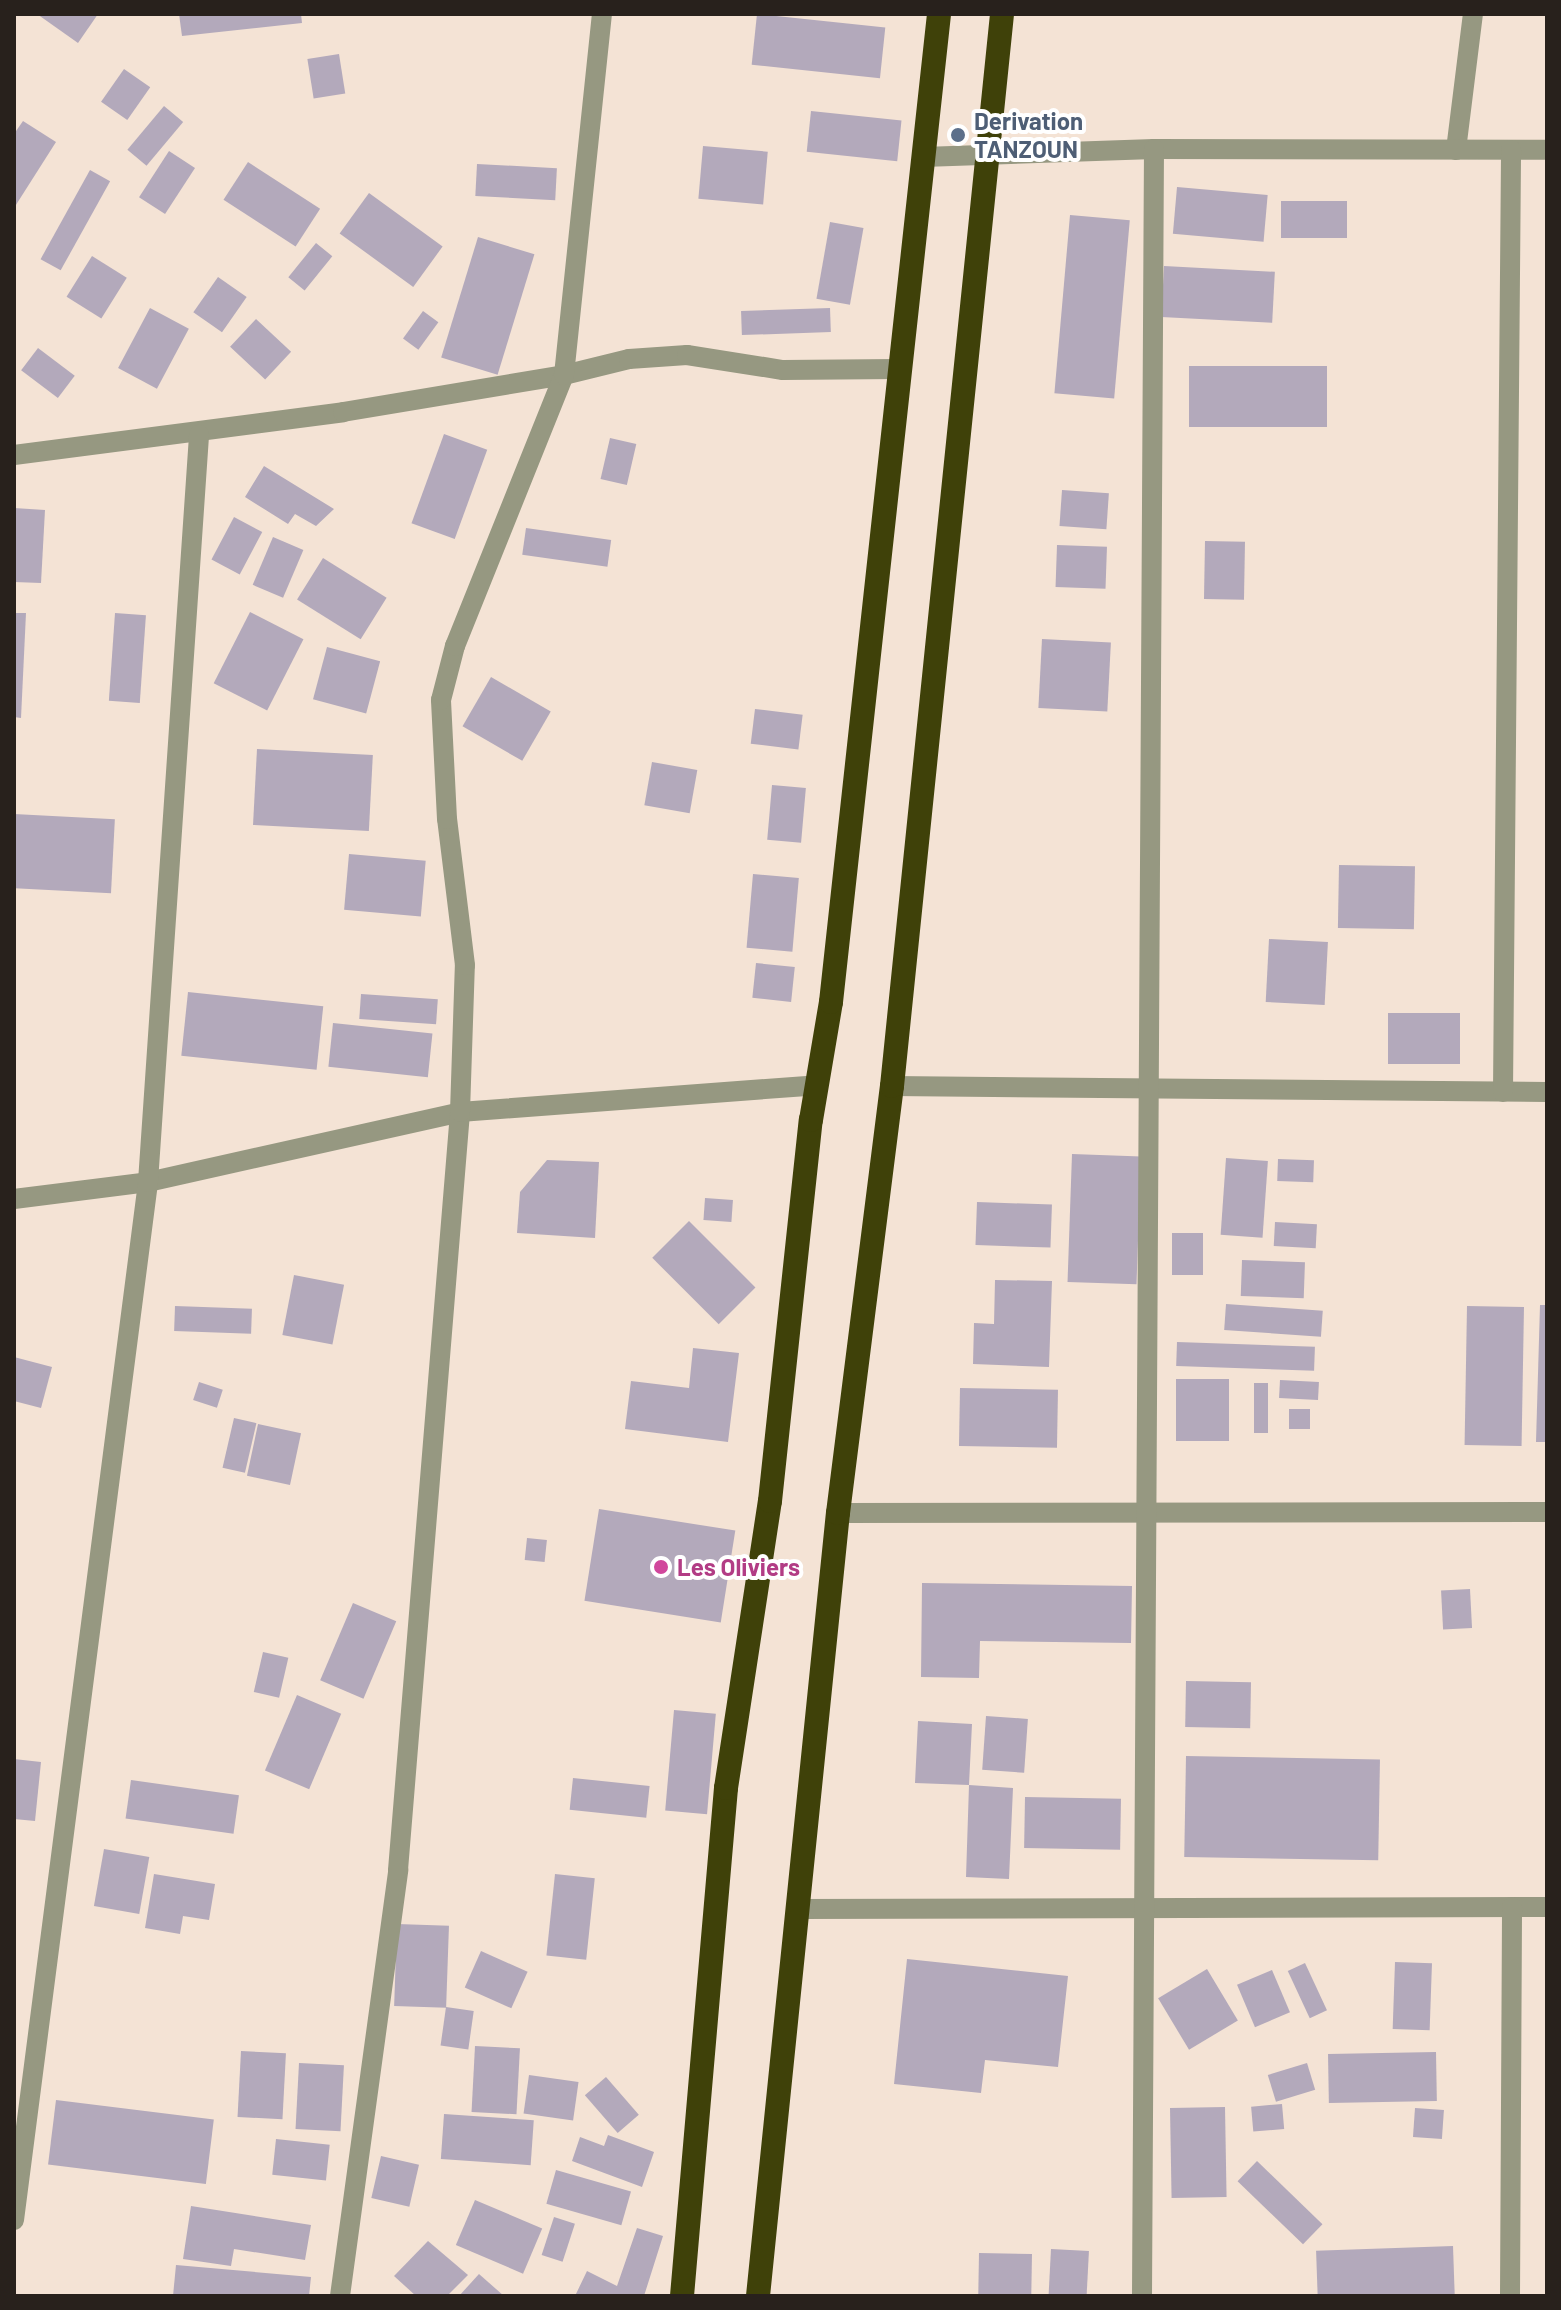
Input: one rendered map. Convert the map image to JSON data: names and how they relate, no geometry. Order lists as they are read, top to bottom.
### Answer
{
  "places": ["Derivation TANZOUN", "Les Oliviers"]
}
